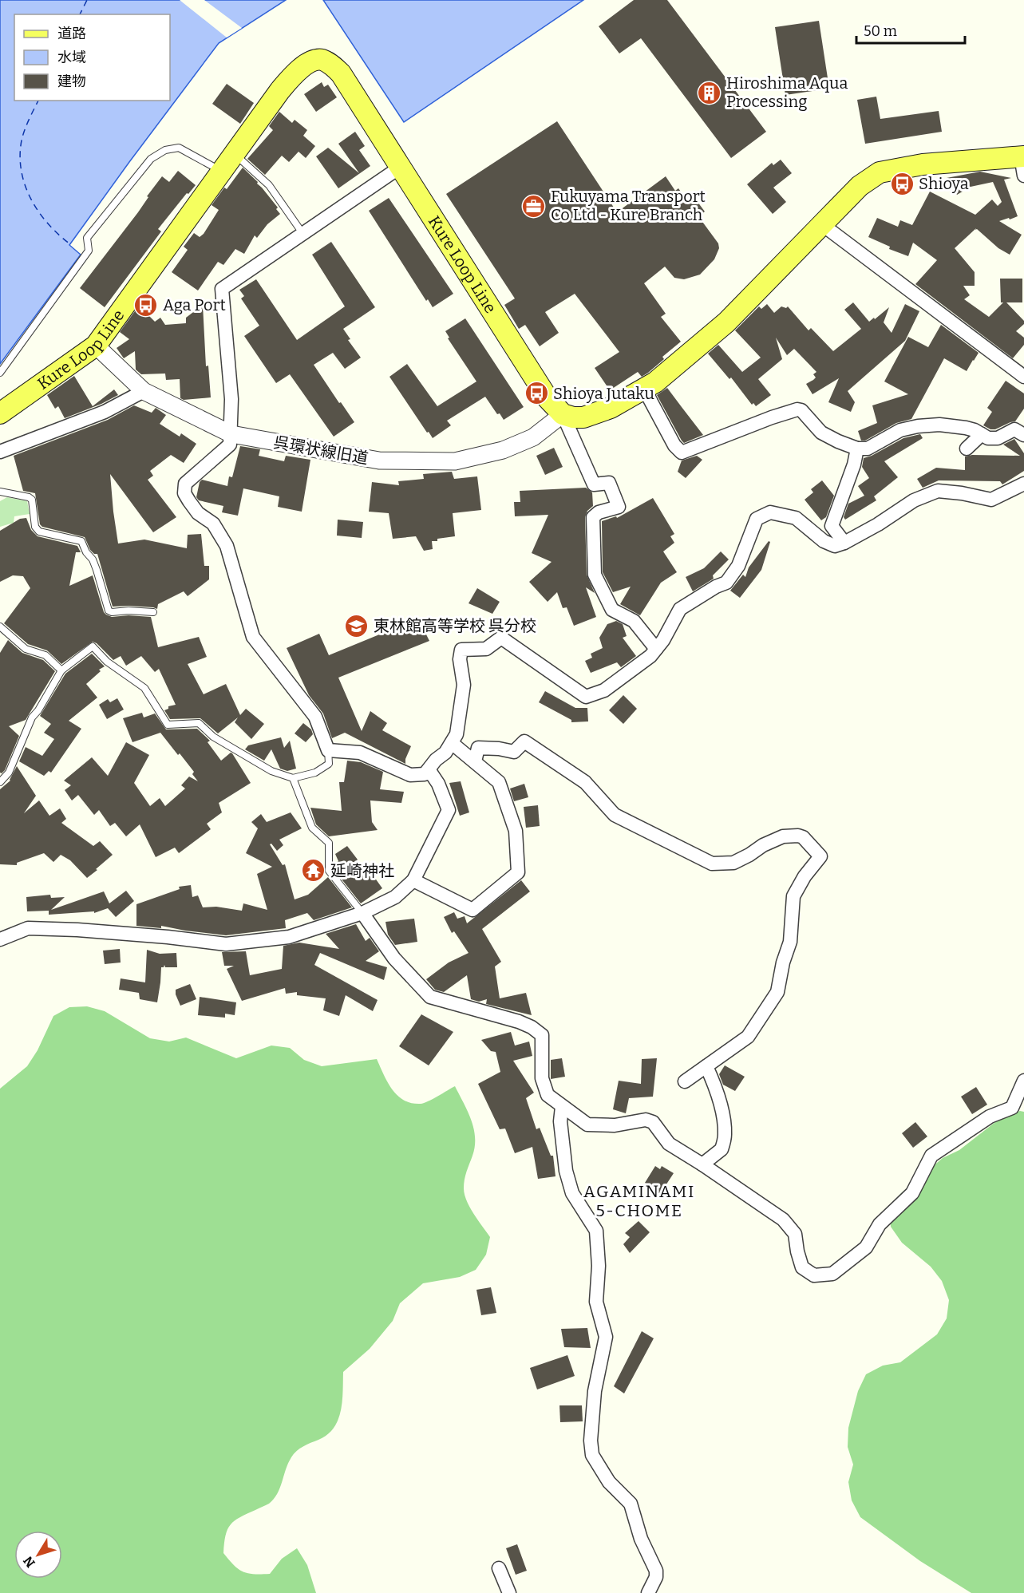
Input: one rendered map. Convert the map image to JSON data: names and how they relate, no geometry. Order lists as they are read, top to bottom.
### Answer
{
  "streets": {
    "main road": ["Kure Loop Line"],
    "street": ["呉環状線旧道"]
  },
  "crossings": [
    ["Kure Loop Line", "呉環状線旧道"]
  ],
  "districts": ["AGAMINAMI 5-CHOME"],
  "places": {
    "building": ["Hiroshima Aqua Processing"],
    "bus stop": ["Shioya", "Aga Port", "Shioya Jutaku"],
    "office": ["Fukuyama Transport Co Ltd - Kure Branch"],
    "school or university": ["東林館高等学校 呉分校"],
    "temple": ["延崎神社"]
  },
  "legend": ["道路", "水域", "建物"],
  "scale_bar": "50 m",
  "north": "bottom left"
}
